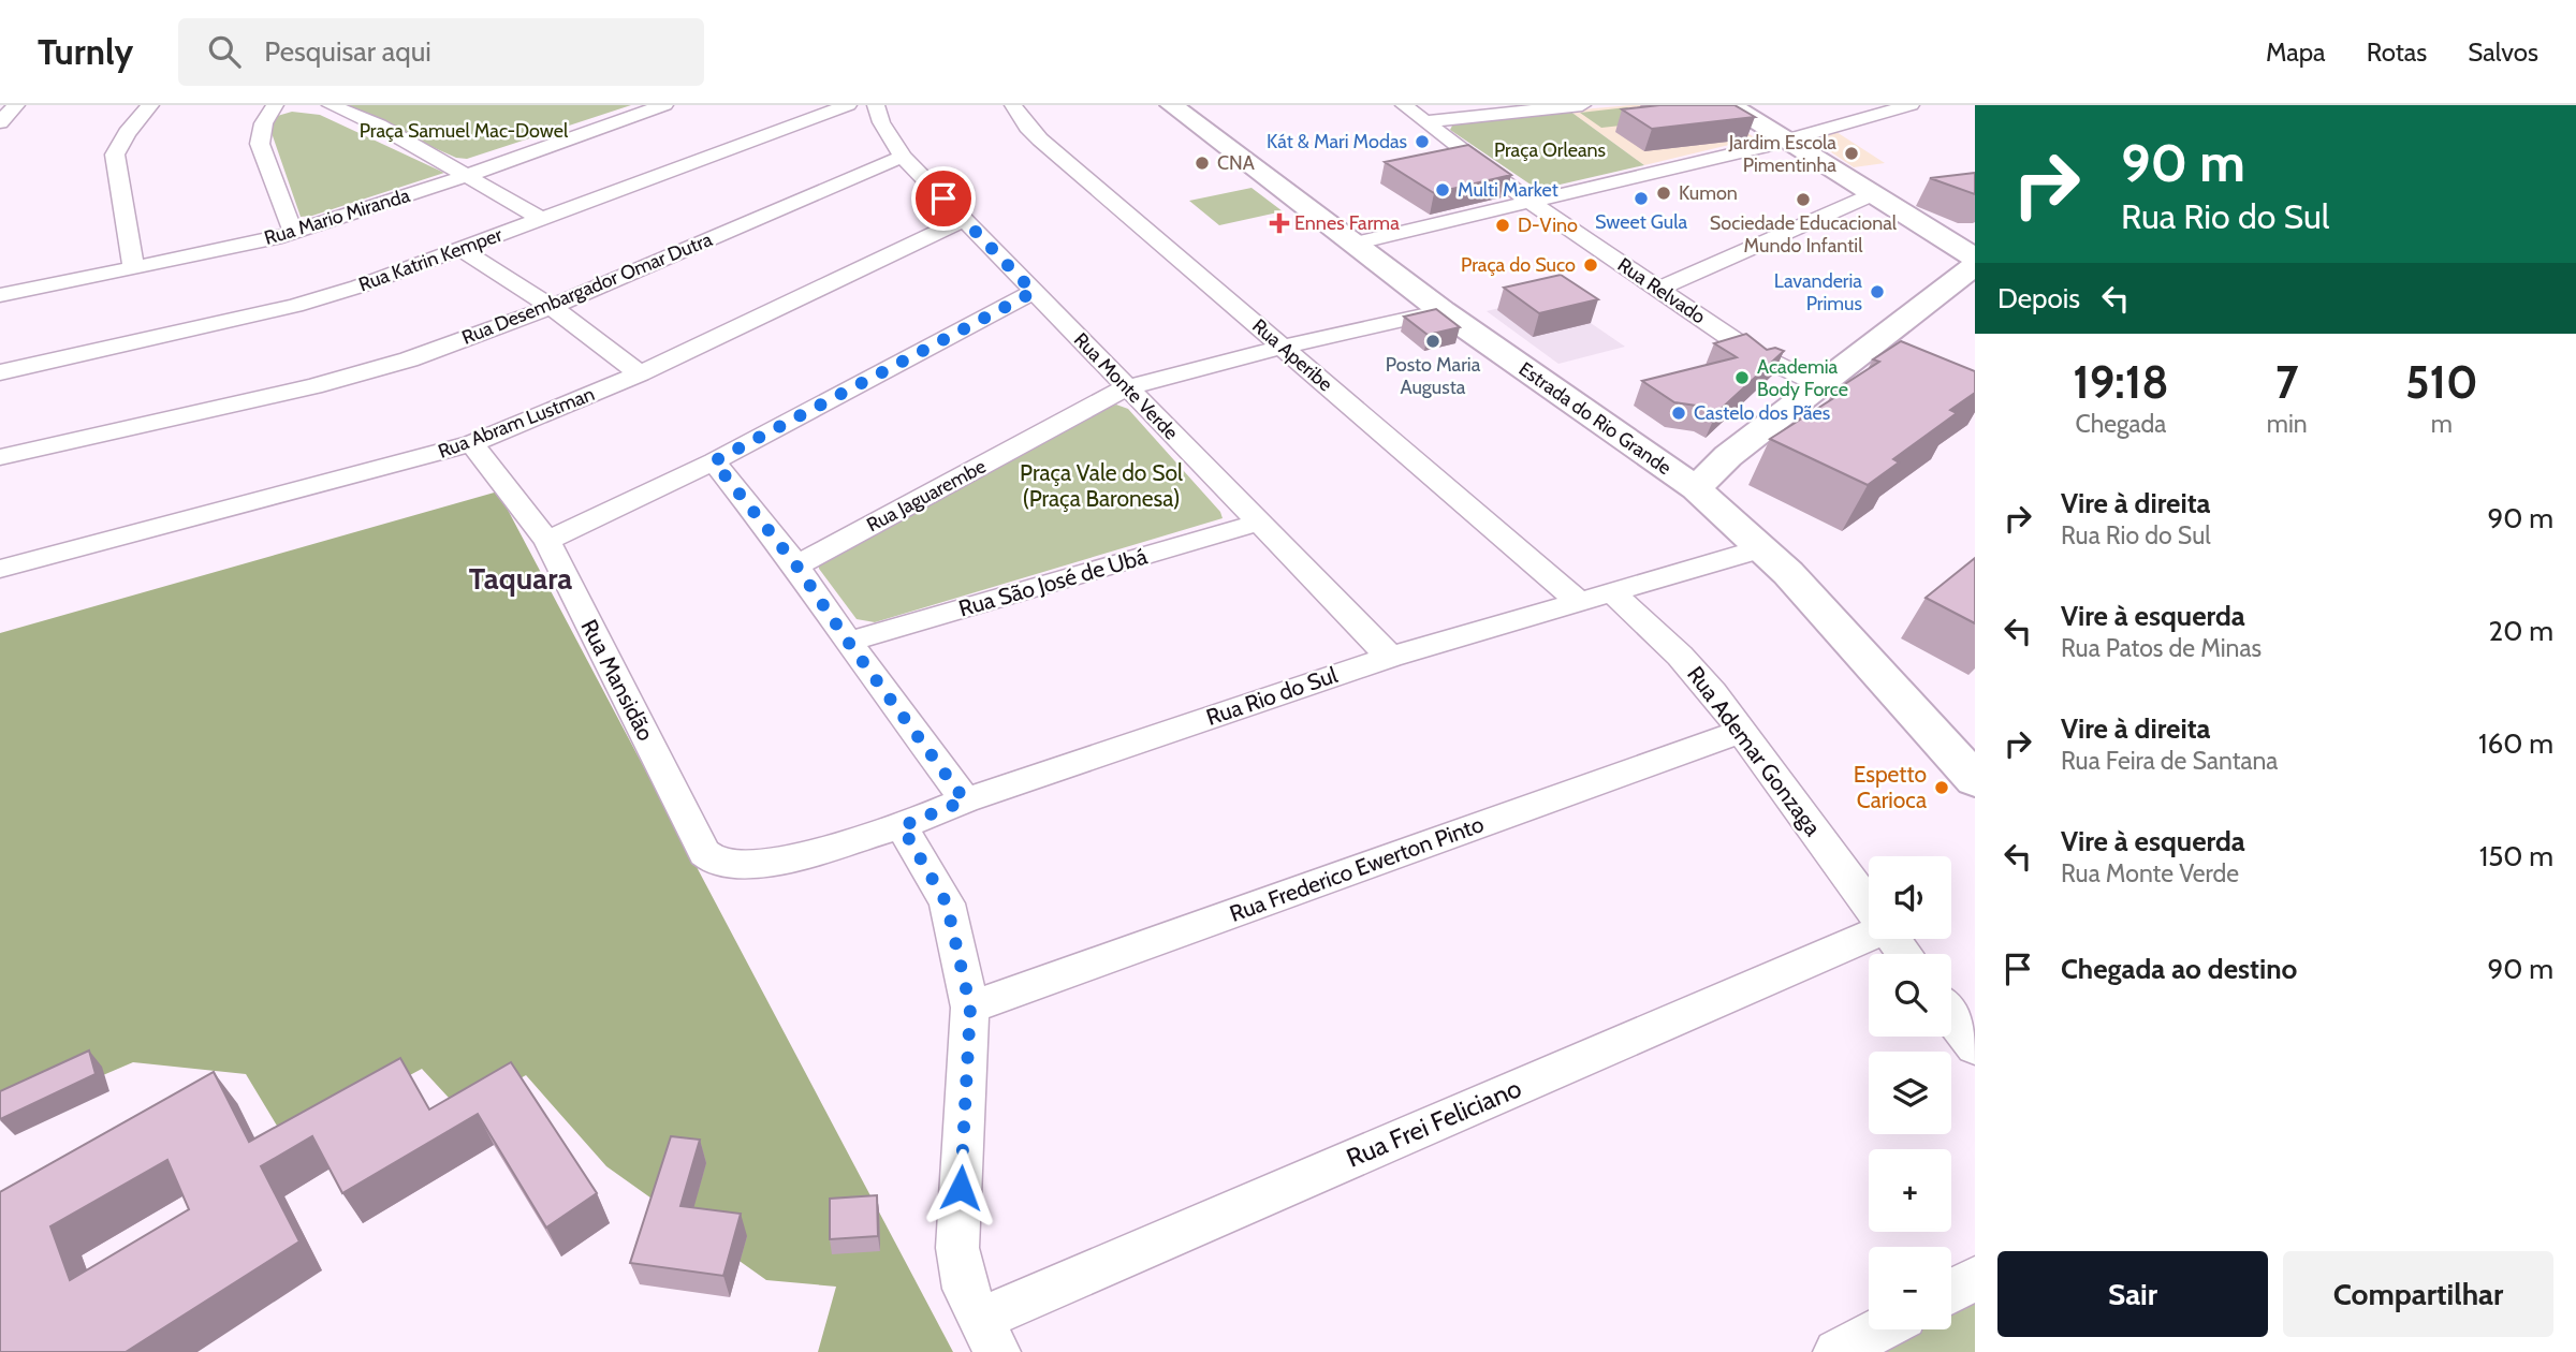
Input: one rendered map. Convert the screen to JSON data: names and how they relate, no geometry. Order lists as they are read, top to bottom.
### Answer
{
  "streets": {
    "main road": ["Estrada do Rio Grande"],
    "street": [
      "Rua Mario Miranda",
      "Rua Katrin Kemper",
      "Rua Desembargador Omar Dutra",
      "Rua Relvado",
      "Rua Aperibe",
      "Rua Monte Verde",
      "Rua Abram Lustman",
      "Rua Jaguarembe",
      "Rua São José de Ubá",
      "Rua Mansidão",
      "Rua Rio do Sul",
      "Rua Ademar Gonzaga",
      "Rua Frederico Ewerton Pinto",
      "Rua Frei Feliciano"
    ]
  },
  "crossings": [
    ["Rua Desembargador Omar Dutra", "Rua Monte Verde"],
    ["Rua Aperibe", "Rua Jaguarembe"],
    ["Rua Aperibe", "Rua Rio do Sul"],
    ["Rua Monte Verde", "Rua Abram Lustman"],
    ["Rua Monte Verde", "Rua Jaguarembe"],
    ["Rua Monte Verde", "Rua São José de Ubá"],
    ["Rua Monte Verde", "Rua Rio do Sul"],
    ["Estrada do Rio Grande", "Rua Jaguarembe"],
    ["Estrada do Rio Grande", "Rua Rio do Sul"],
    ["Rua Abram Lustman", "Rua Mansidão"],
    ["Rua Mansidão", "Rua Rio do Sul"],
    ["Rua Rio do Sul", "Rua Ademar Gonzaga"],
    ["Rua Ademar Gonzaga", "Rua Frederico Ewerton Pinto"]
  ],
  "districts": ["Taquara"],
  "parks": ["Praça Samuel Mac-Dowel", "Praça Orleans", "Praça Vale do Sol (Praça Baronesa)"],
  "places": {
    "other": [
      "Kát & Mari Modas",
      "Jardim Escola Pimentinha",
      "CNA",
      "Multi Market",
      "Kumon",
      "Sweet Gula",
      "Sociedade Educacional Mundo Infantil",
      "D-Vino",
      "Praça do Suco",
      "Lavanderia Primus",
      "Posto Maria Augusta",
      "Academia Body Force",
      "Castelo dos Pães",
      "Espetto Carioca"
    ],
    "health": ["Ennes Farma"]
  },
  "page": {
    "header": "Turnly",
    "search": "Pesquisar aqui",
    "nav": ["Mapa", "Rotas", "Salvos"],
    "turn": ["90 m", "Rua Rio do Sul"],
    "then": "Depois",
    "eta": [
      "19:18",
      "Chegada",
      "7",
      "min",
      "510",
      "m"
    ],
    "list": [
      {
        "name": "Vire à direita",
        "note": "Rua Rio do Sul",
        "value": "90 m"
      },
      {
        "name": "Vire à esquerda",
        "note": "Rua Patos de Minas",
        "value": "20 m"
      },
      {
        "name": "Vire à direita",
        "note": "Rua Feira de Santana",
        "value": "160 m"
      },
      {
        "name": "Vire à esquerda",
        "note": "Rua Monte Verde",
        "value": "150 m"
      },
      {
        "name": "Chegada ao destino",
        "value": "90 m"
      }
    ],
    "map_buttons": ["+", "−"],
    "buttons": ["Sair", "Compartilhar"]
  }
}
